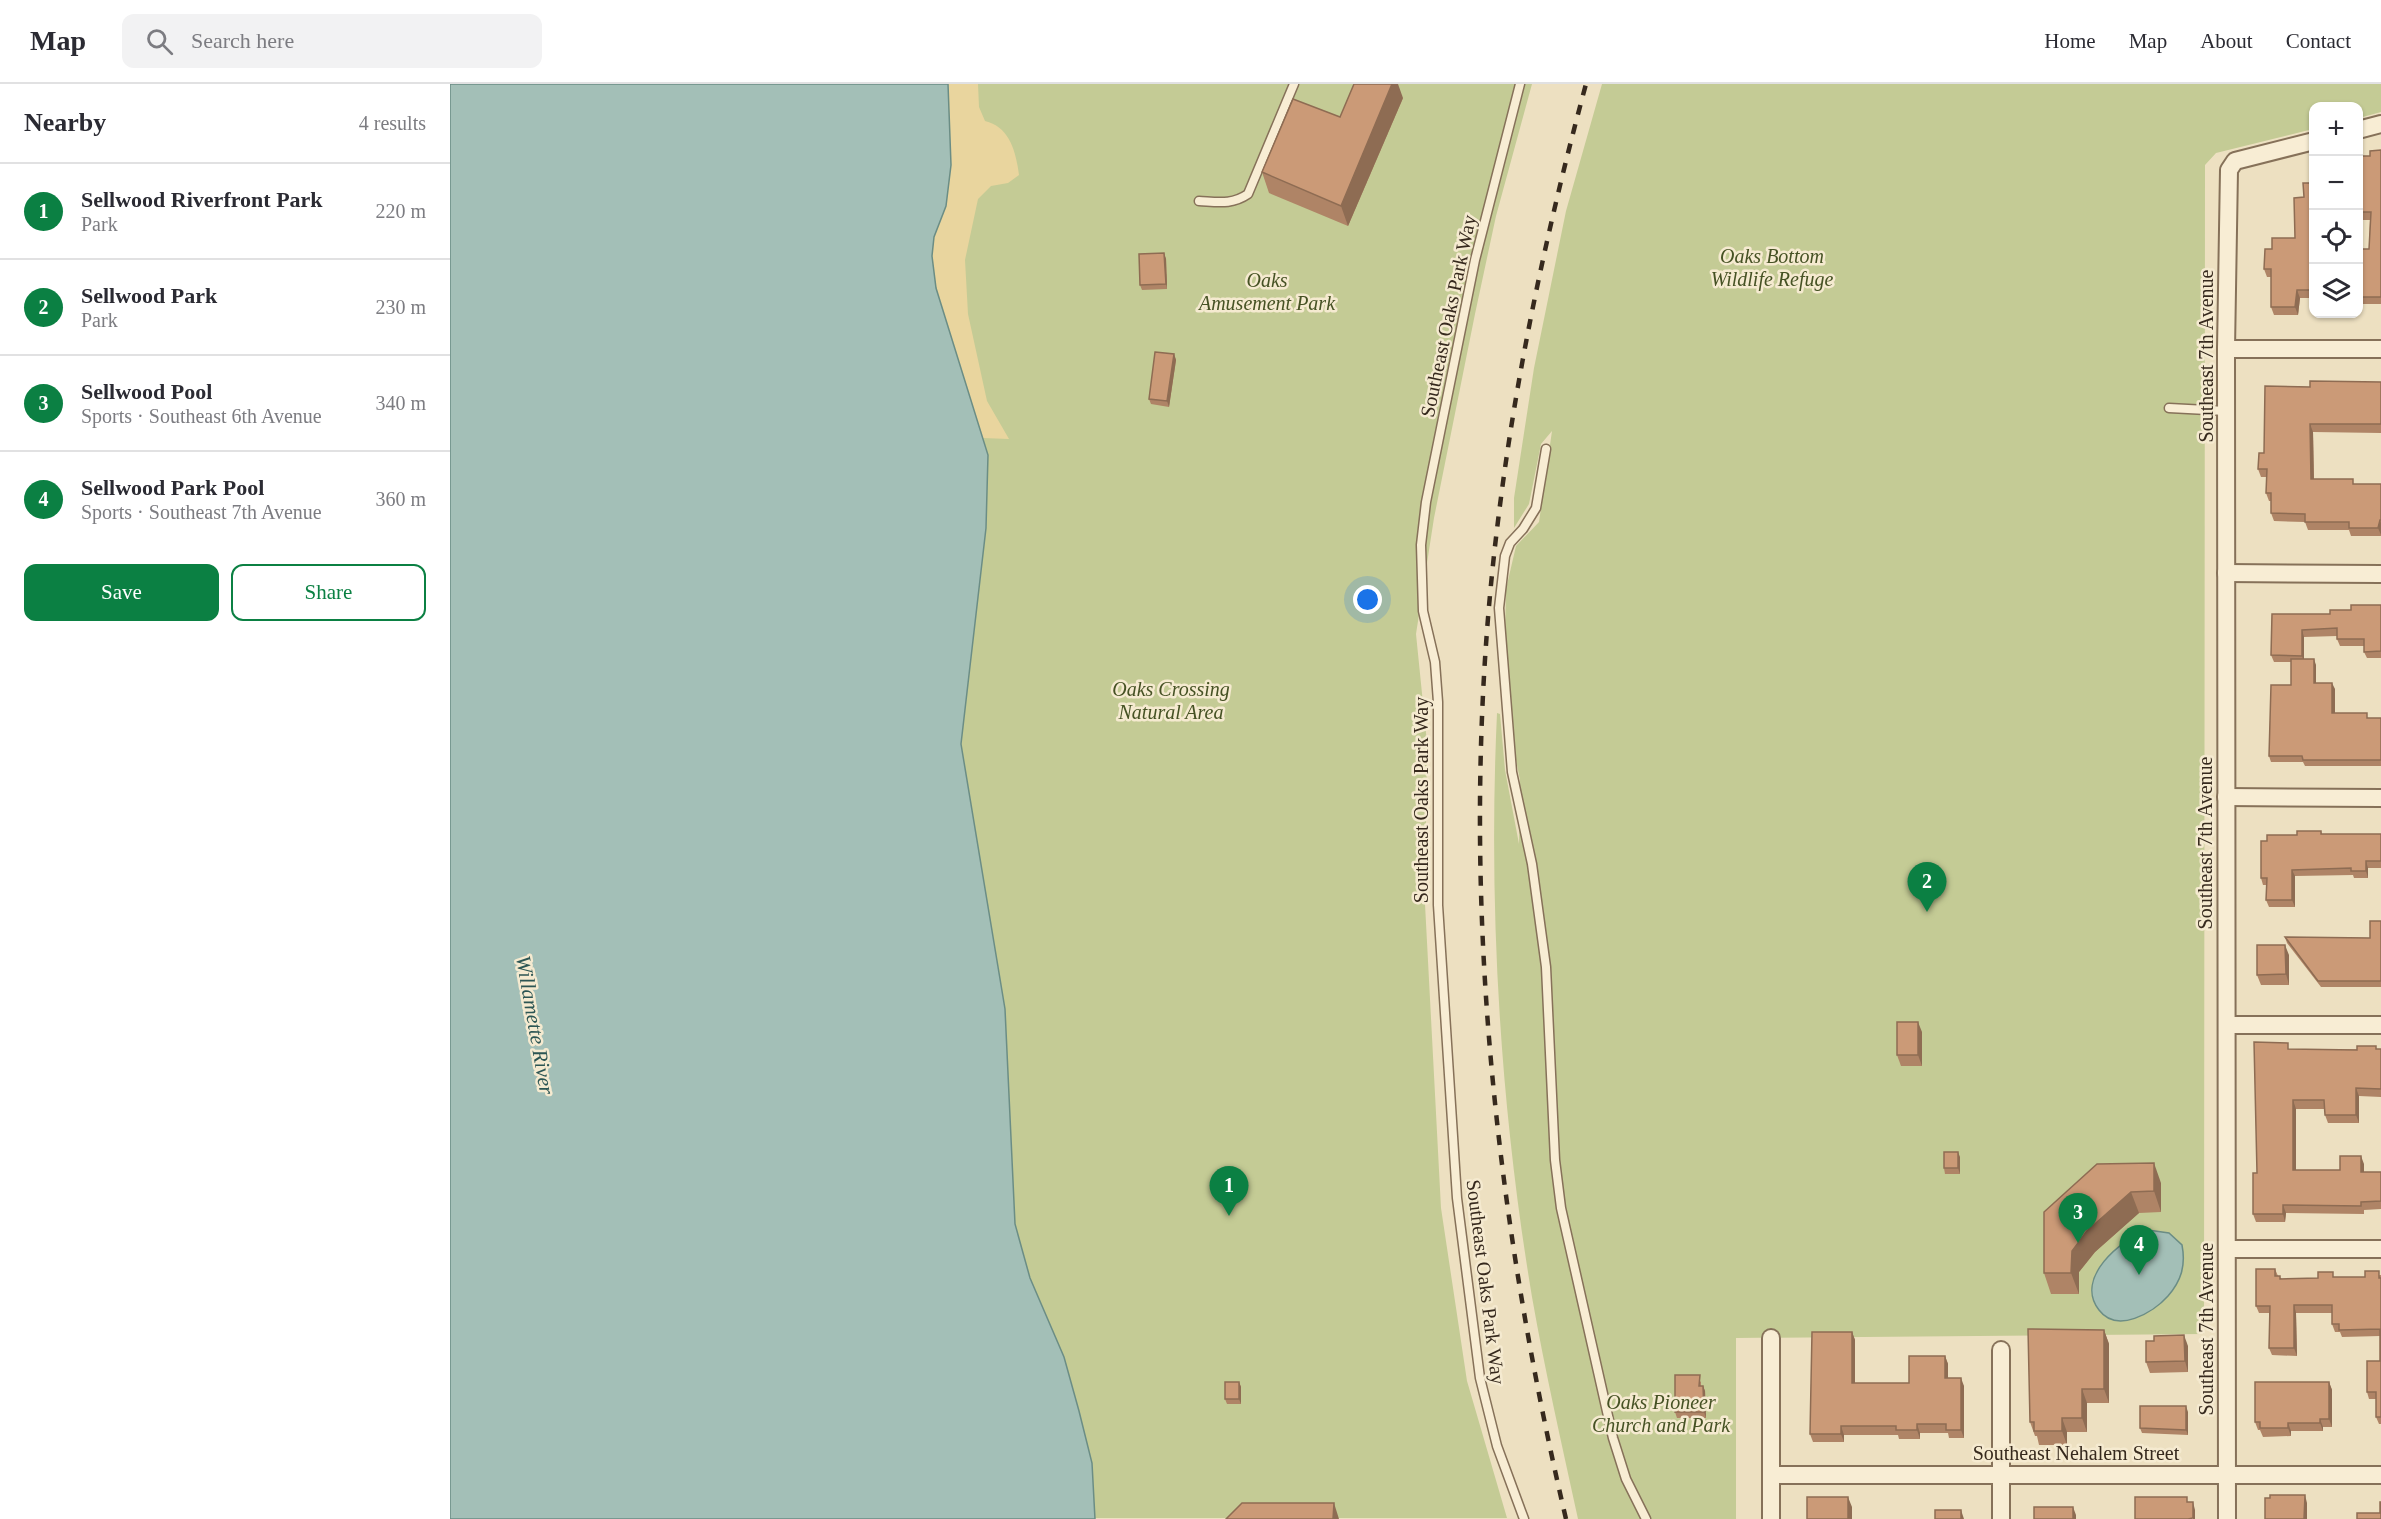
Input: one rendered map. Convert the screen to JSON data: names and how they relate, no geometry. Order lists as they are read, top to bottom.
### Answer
{
  "streets": {
    "street": ["Southeast 7th Avenue", "Southeast Nehalem Street"],
    "lane": ["Southeast Oaks Park Way"]
  },
  "crossings": [
    ["Southeast 7th Avenue", "Southeast Nehalem Street"]
  ],
  "water": ["Willamette River"],
  "parks": [
    "Oaks Bottom Wildlife Refuge",
    "Oaks Amusement Park",
    "Oaks Crossing Natural Area",
    "Oaks Pioneer Church and Park"
  ],
  "page": {
    "header": "Map",
    "search": "Search here",
    "nav": [
      "Home",
      "Map",
      "About",
      "Contact"
    ],
    "heading": ["Nearby", "4 results"],
    "map_buttons": ["+", "−"],
    "list": [
      {
        "mark": "1",
        "name": "Sellwood Riverfront Park",
        "note": "Park",
        "value": "220 m"
      },
      {
        "mark": "2",
        "name": "Sellwood Park",
        "note": "Park",
        "value": "230 m"
      },
      {
        "mark": "3",
        "name": "Sellwood Pool",
        "note": "Sports · Southeast 6th Avenue",
        "value": "340 m"
      },
      {
        "mark": "4",
        "name": "Sellwood Park Pool",
        "note": "Sports · Southeast 7th Avenue",
        "value": "360 m"
      }
    ],
    "buttons": ["Save", "Share"],
    "pins": [
      "2",
      "1",
      "3",
      "4"
    ]
  }
}
